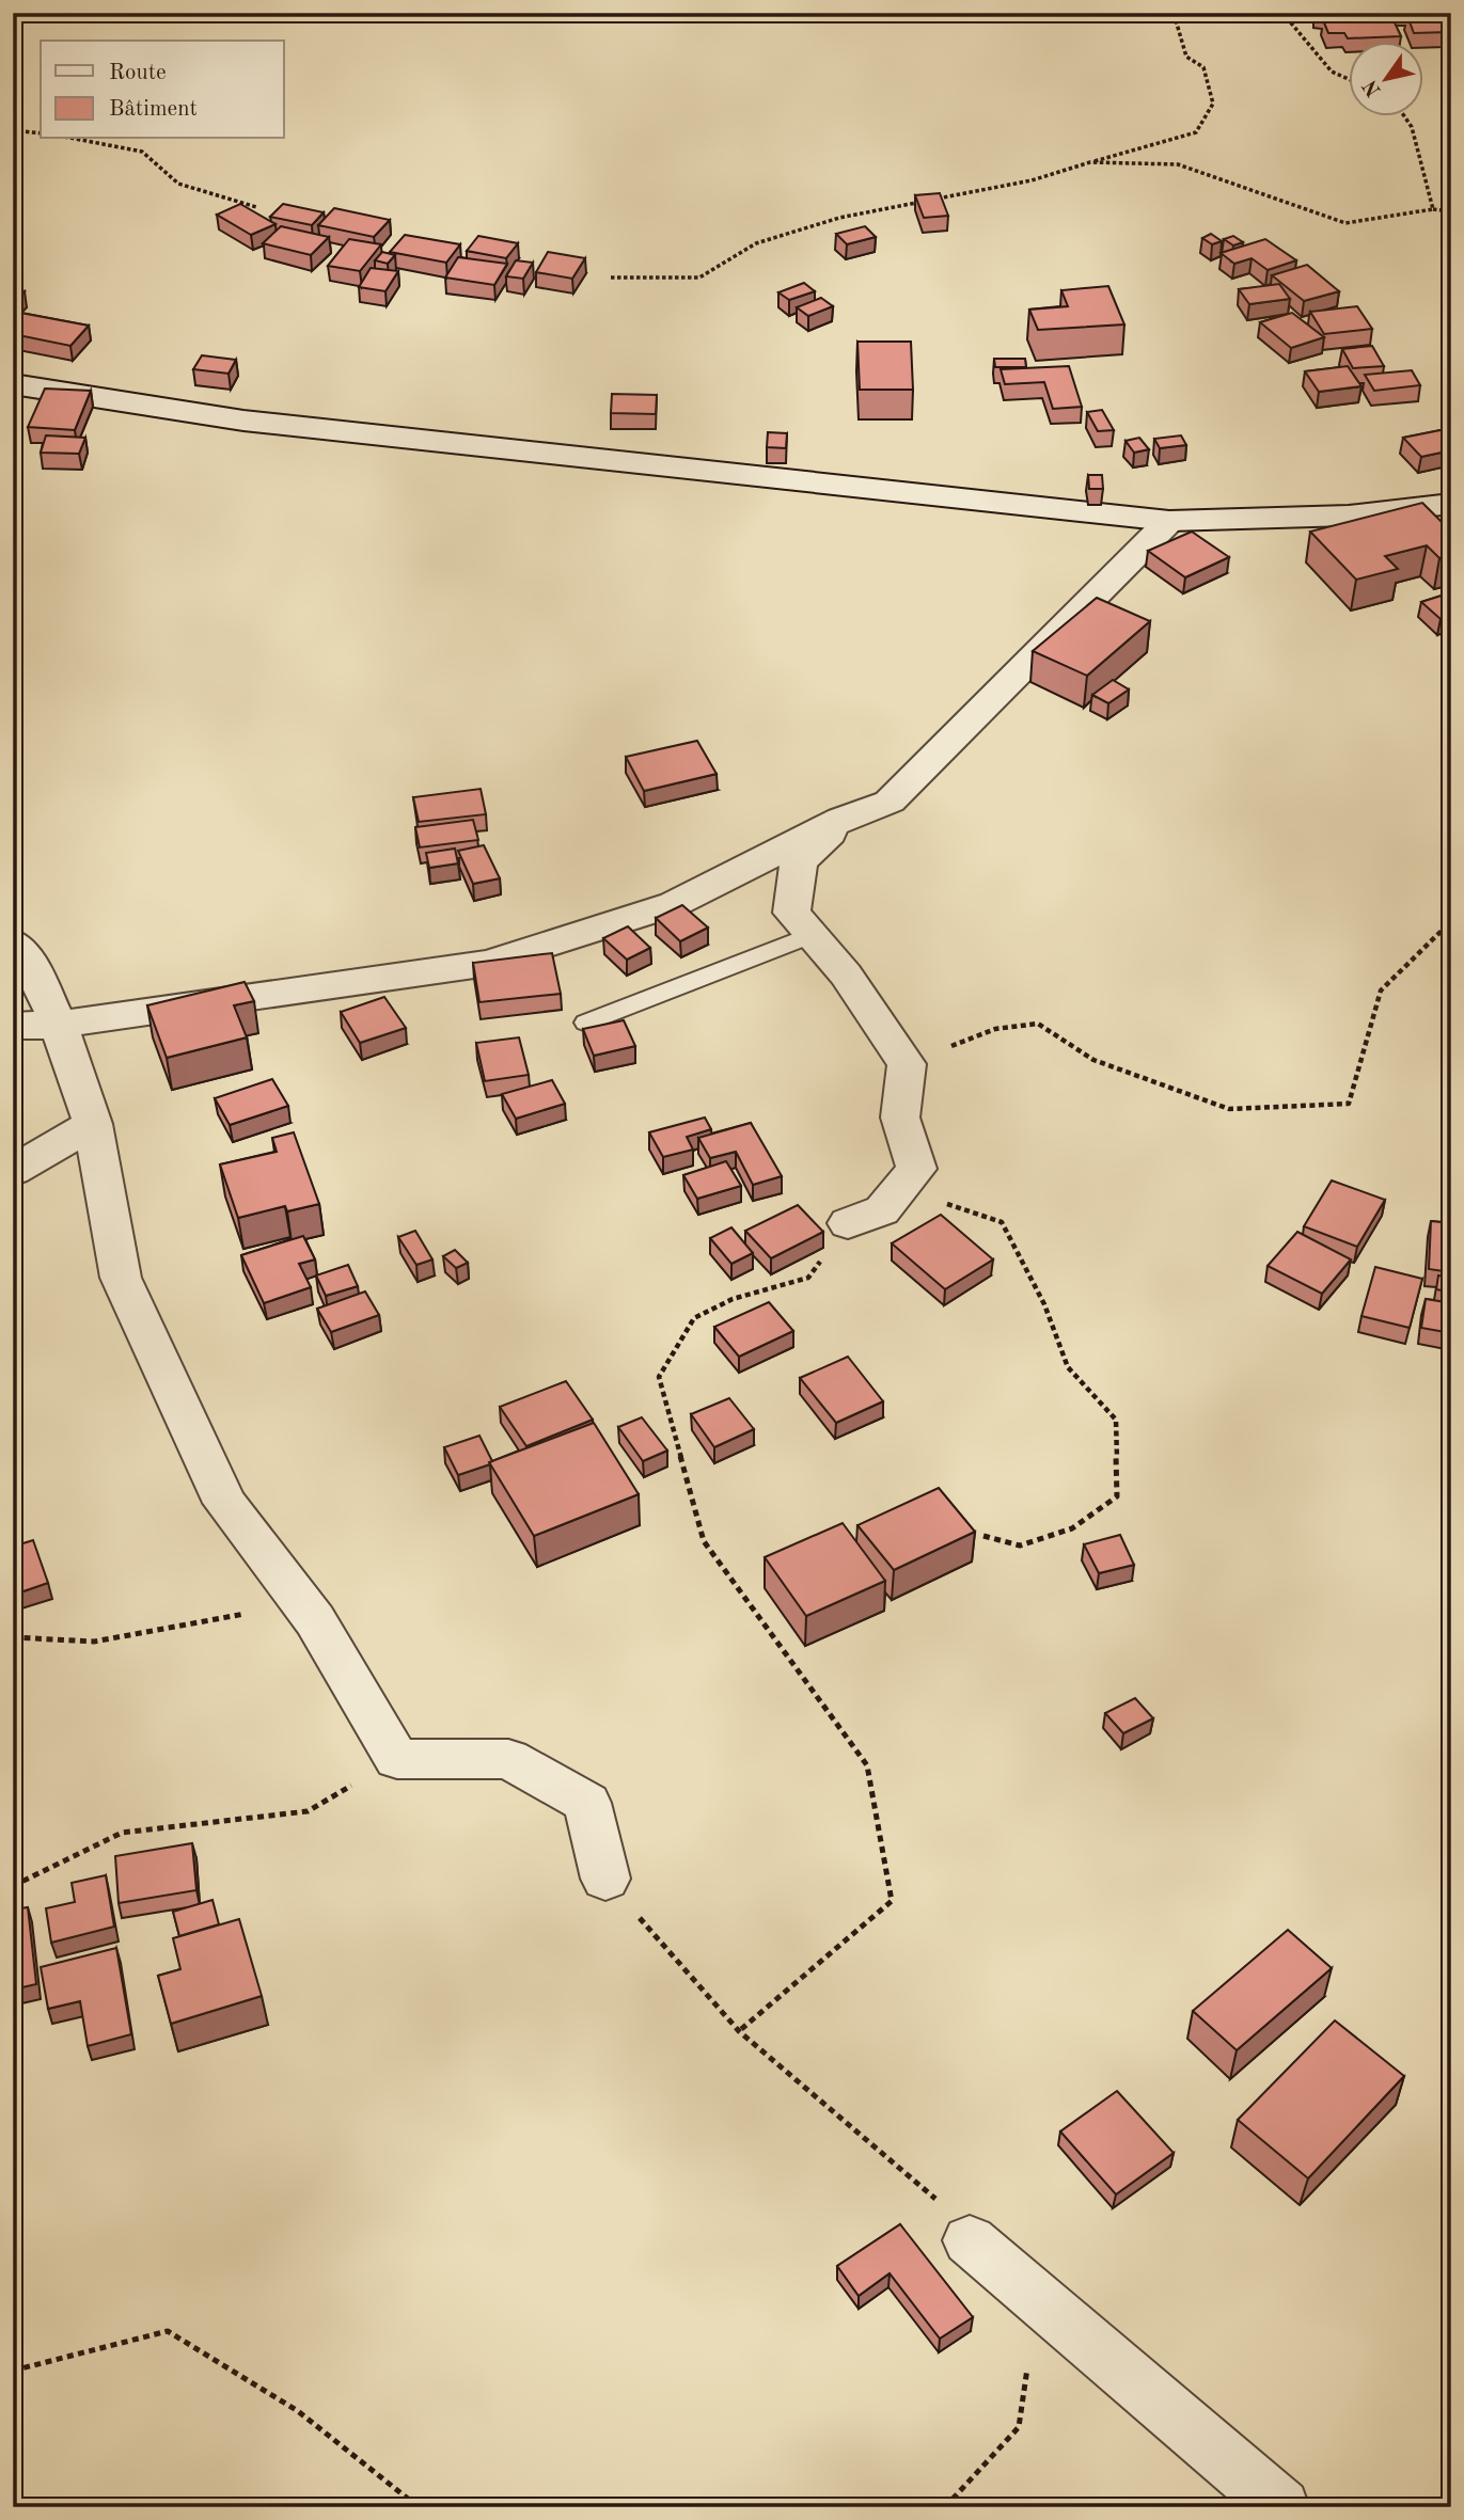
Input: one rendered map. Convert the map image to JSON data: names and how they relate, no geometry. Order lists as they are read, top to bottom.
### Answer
{
  "legend": ["Route", "Bâtiment"],
  "north": "bottom left"
}
